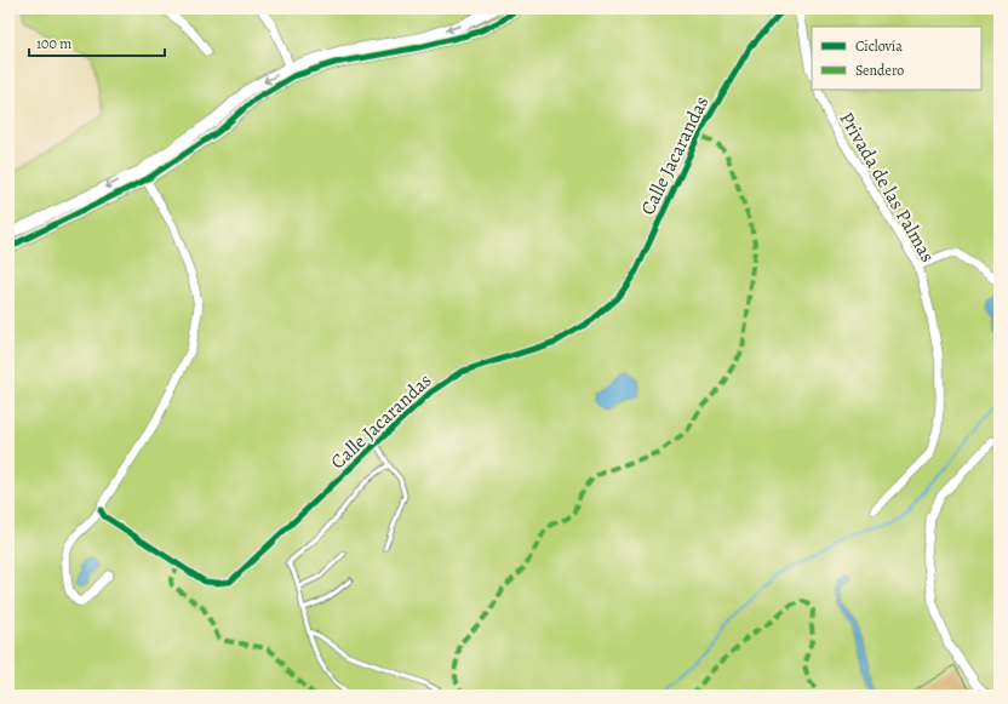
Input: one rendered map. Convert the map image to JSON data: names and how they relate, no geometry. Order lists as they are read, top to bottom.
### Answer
{
  "streets": {
    "street": ["Calle Jacarandas", "Privada de las Palmas"]
  },
  "legend": ["Ciclovía", "Sendero"],
  "scale_bar": "100 m"
}
